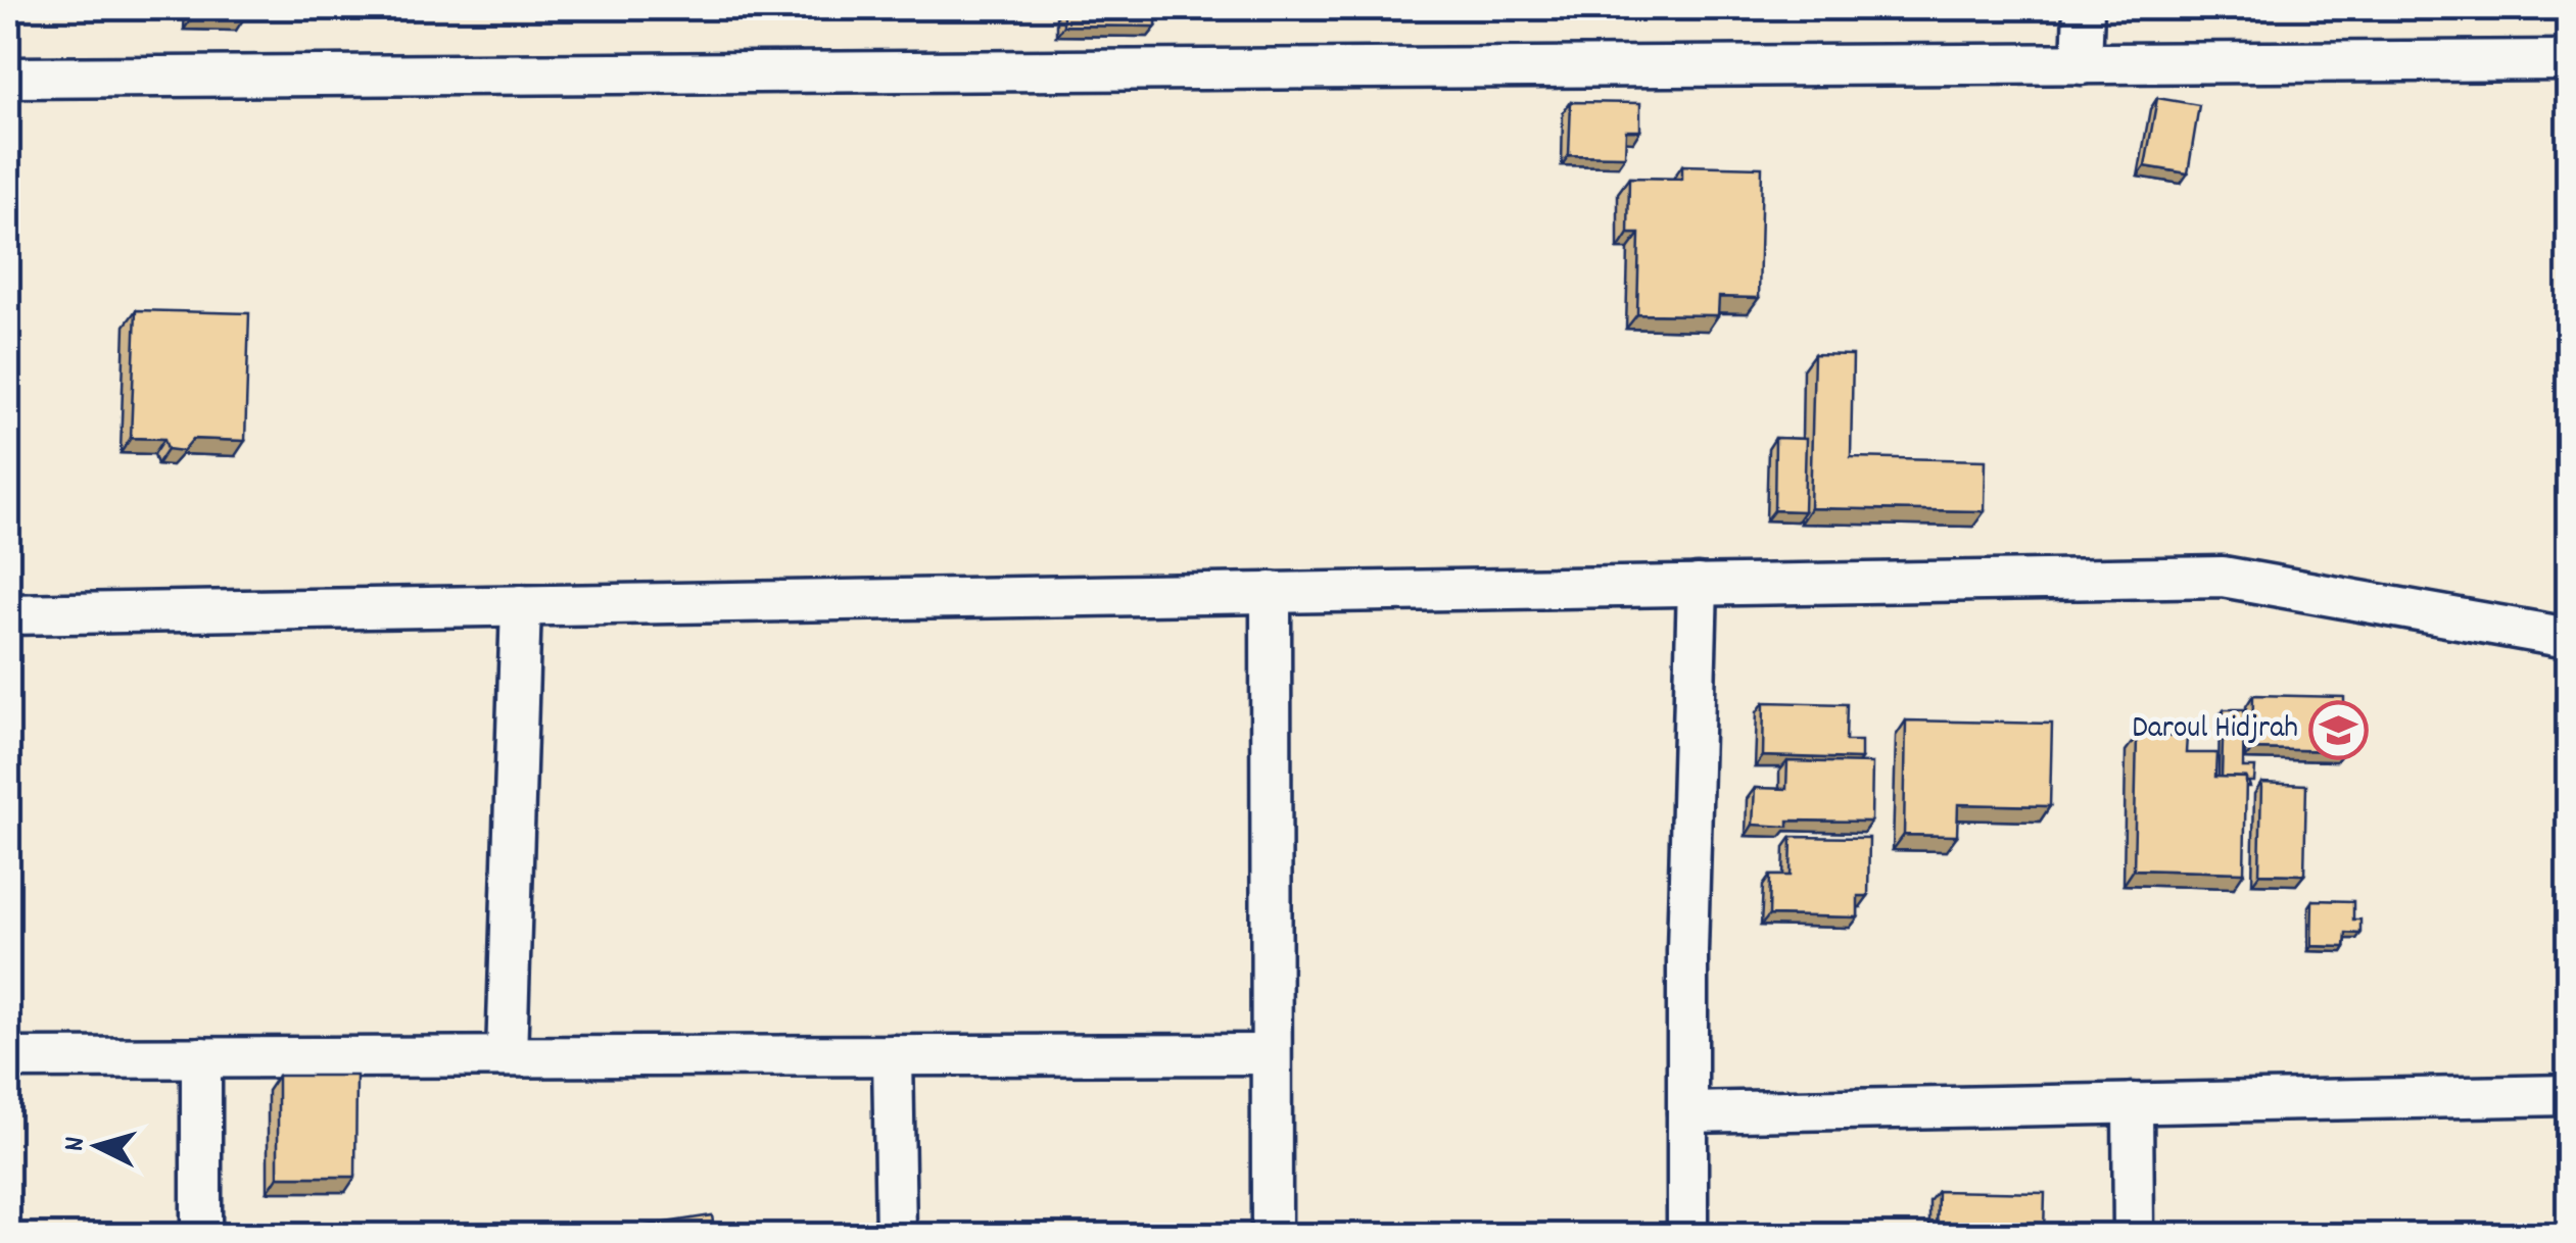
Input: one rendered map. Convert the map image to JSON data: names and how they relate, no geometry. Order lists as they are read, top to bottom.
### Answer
{
  "places": {
    "school or university": ["Daroul Hidjrah"]
  },
  "north": "left"
}
